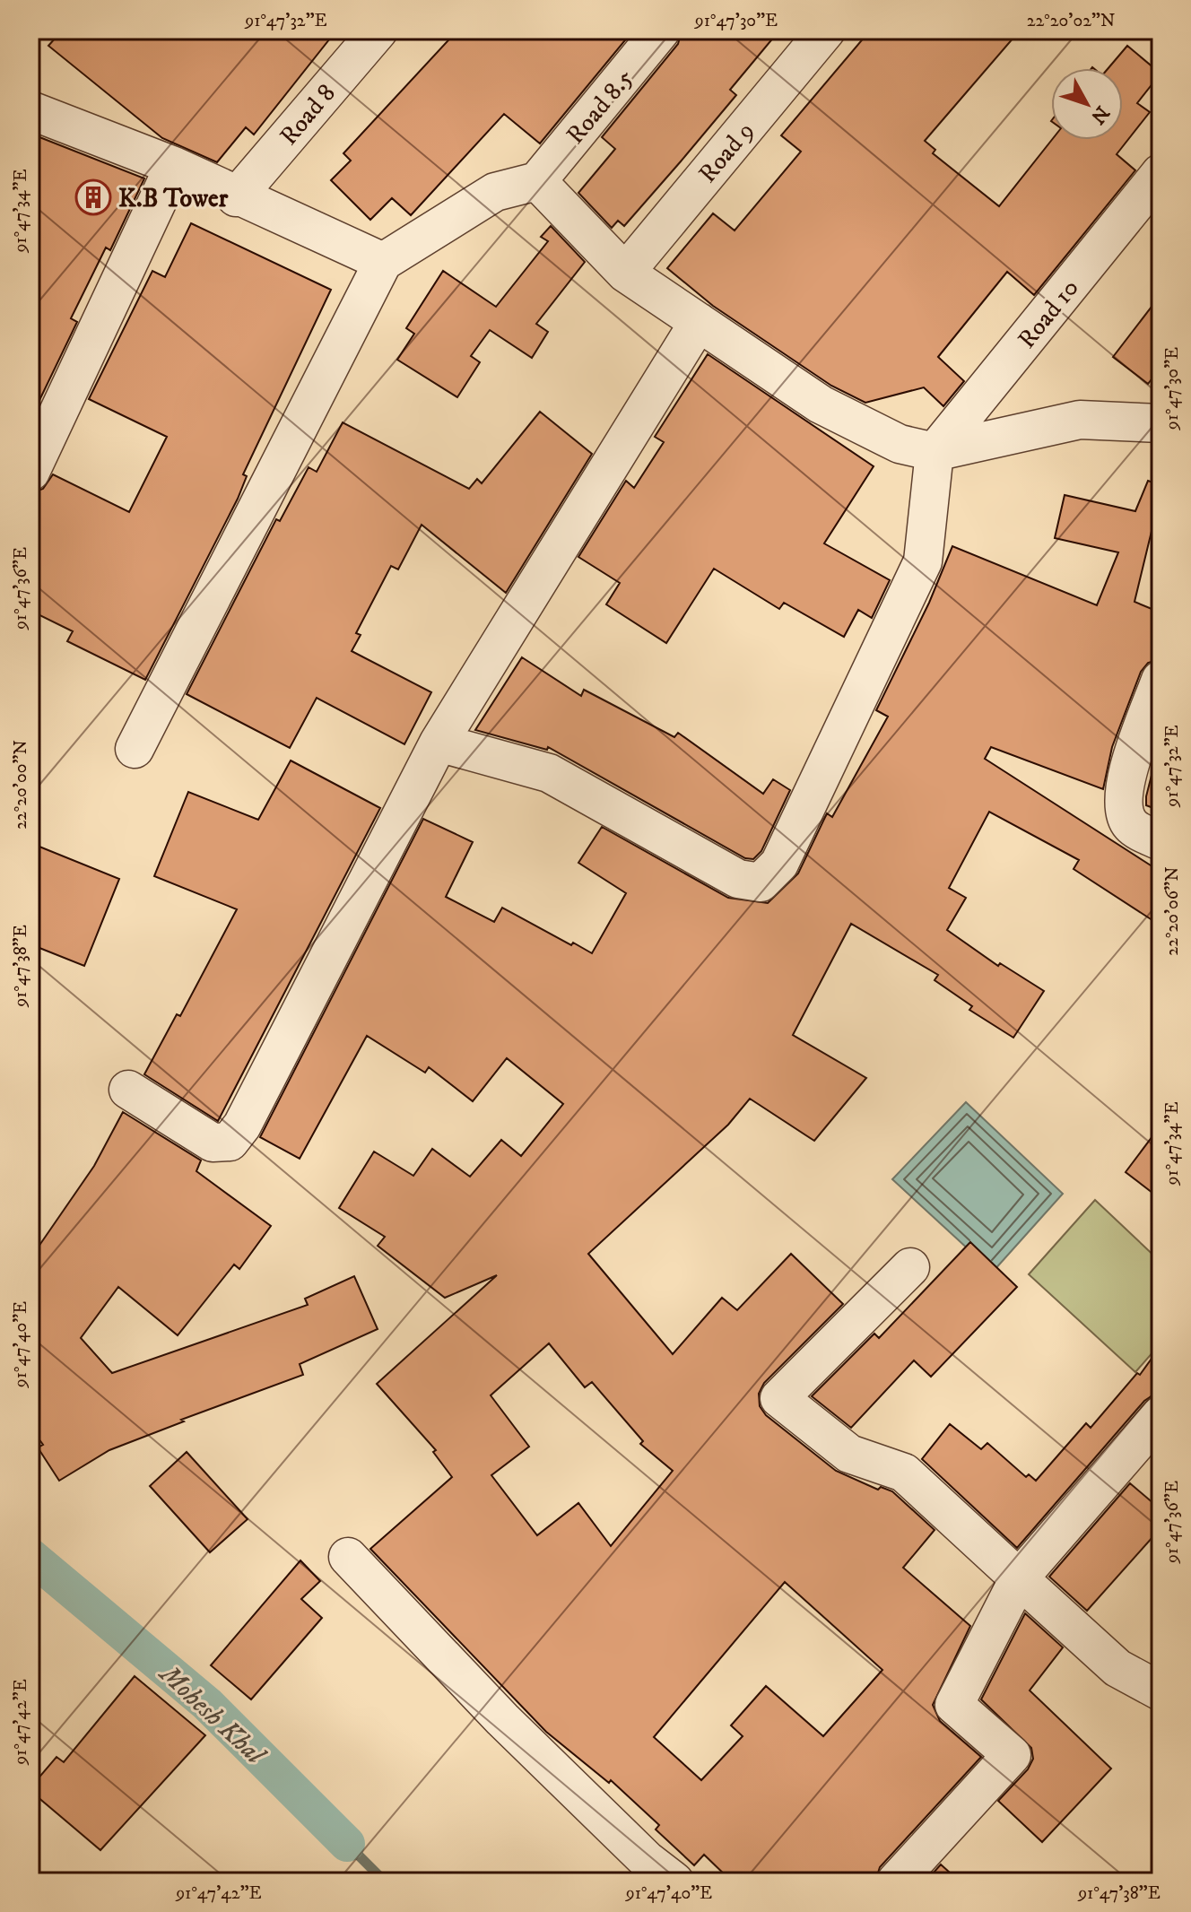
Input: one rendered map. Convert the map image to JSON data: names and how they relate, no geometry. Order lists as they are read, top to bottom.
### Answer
{
  "streets": {
    "street": [
      "Road 8.5",
      "Road 8",
      "Road 9",
      "Road 10"
    ]
  },
  "water": ["Mohesh Khal"],
  "places": {
    "building": ["K.B Tower"]
  },
  "north": "bottom right",
  "coordinates": [
    "91°47'32\"E",
    "91°47'30\"E",
    "22°20'02\"N",
    "91°47'34\"E",
    "91°47'36\"E",
    "22°20'00\"N",
    "22°20'06\"N",
    "91°47'38\"E",
    "91°47'40\"E",
    "91°47'42\"E"
  ]
}
